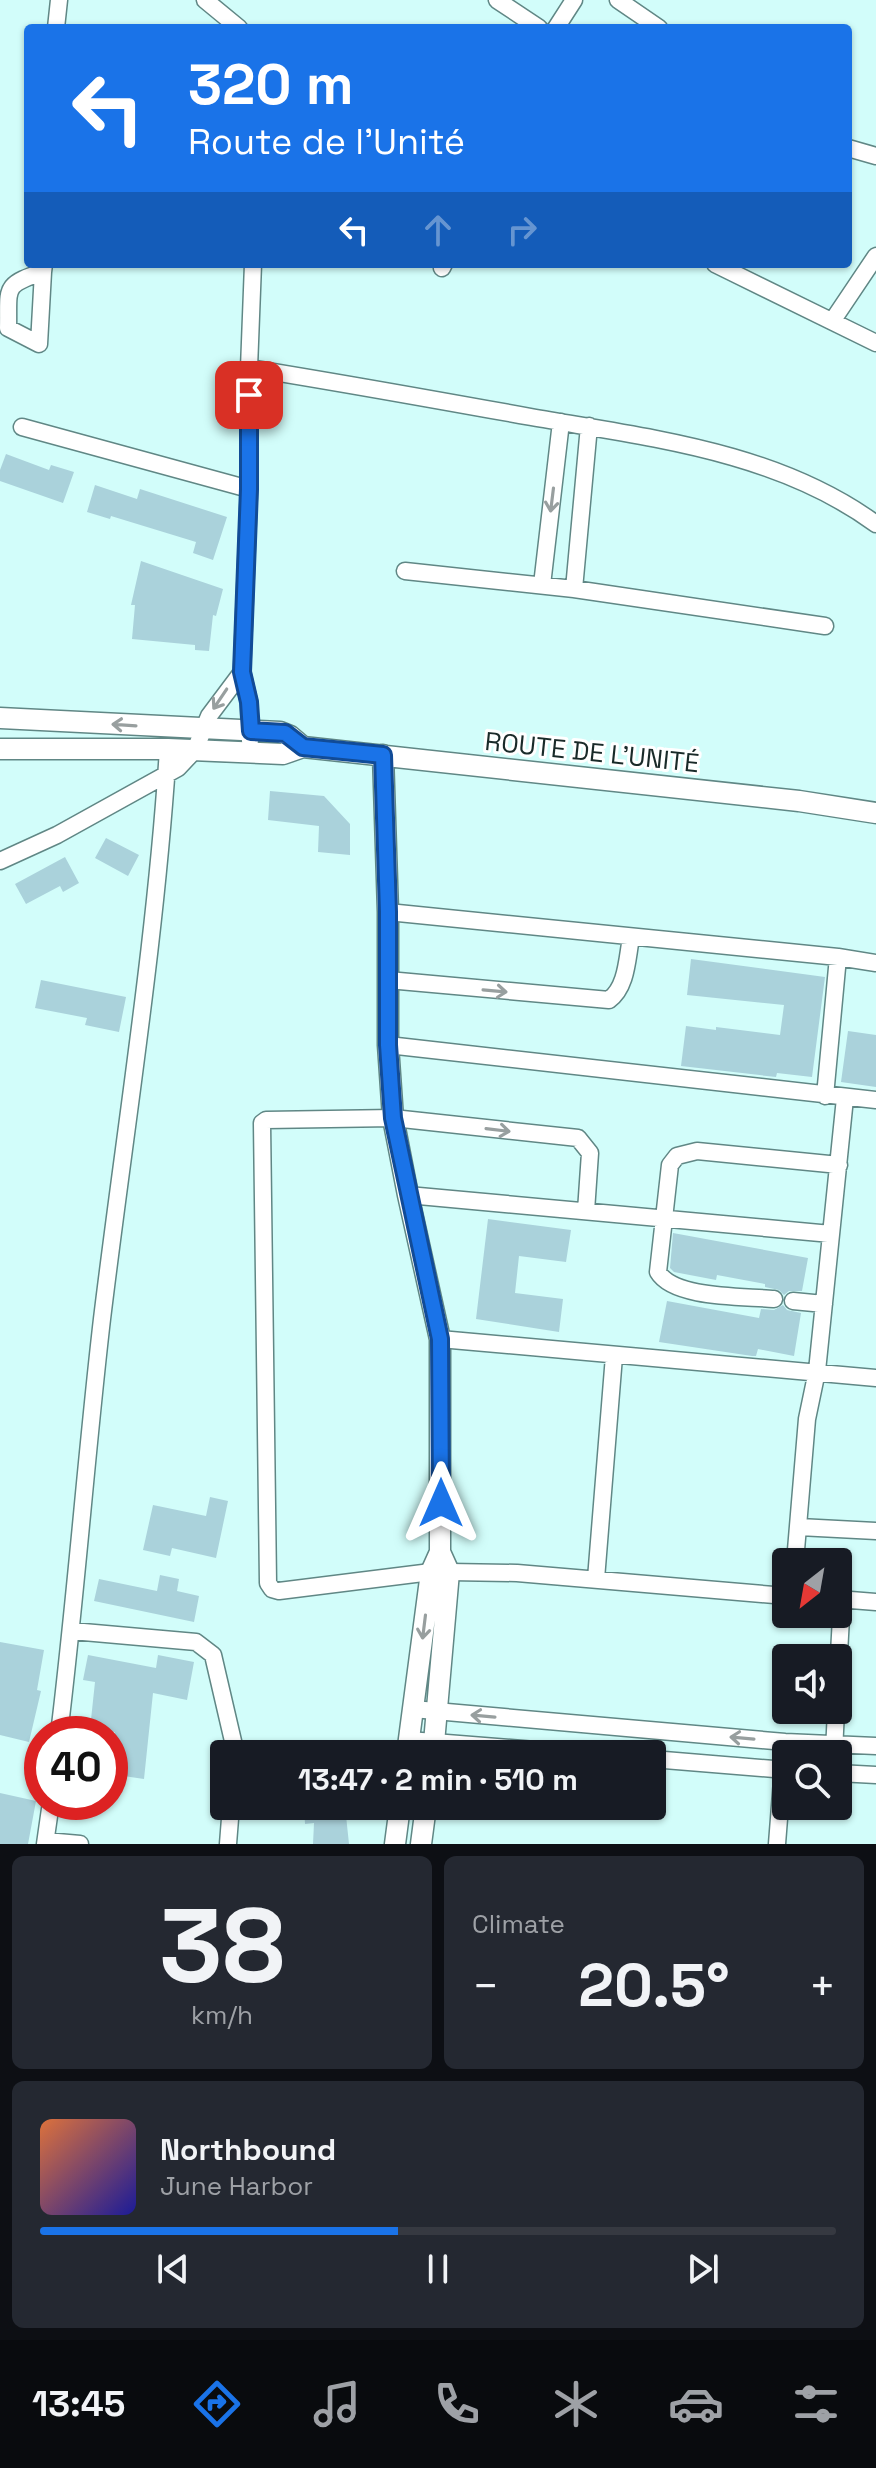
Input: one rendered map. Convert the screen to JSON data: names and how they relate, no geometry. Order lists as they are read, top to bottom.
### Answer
{
  "streets": {
    "street": ["ROUTE DE L'UNITÉ"]
  },
  "north": "bottom left",
  "page": {
    "turn": ["320 m", "Route de l'Unité"],
    "limit": "40",
    "trip": "13:47 · 2 min · 510 m",
    "tile": [
      ["38", "km/h"],
      "Climate"
    ],
    "heat": ["−", "20.5°", "+"],
    "song": ["Northbound", "June Harbor"],
    "tabs": "13:45"
  }
}
